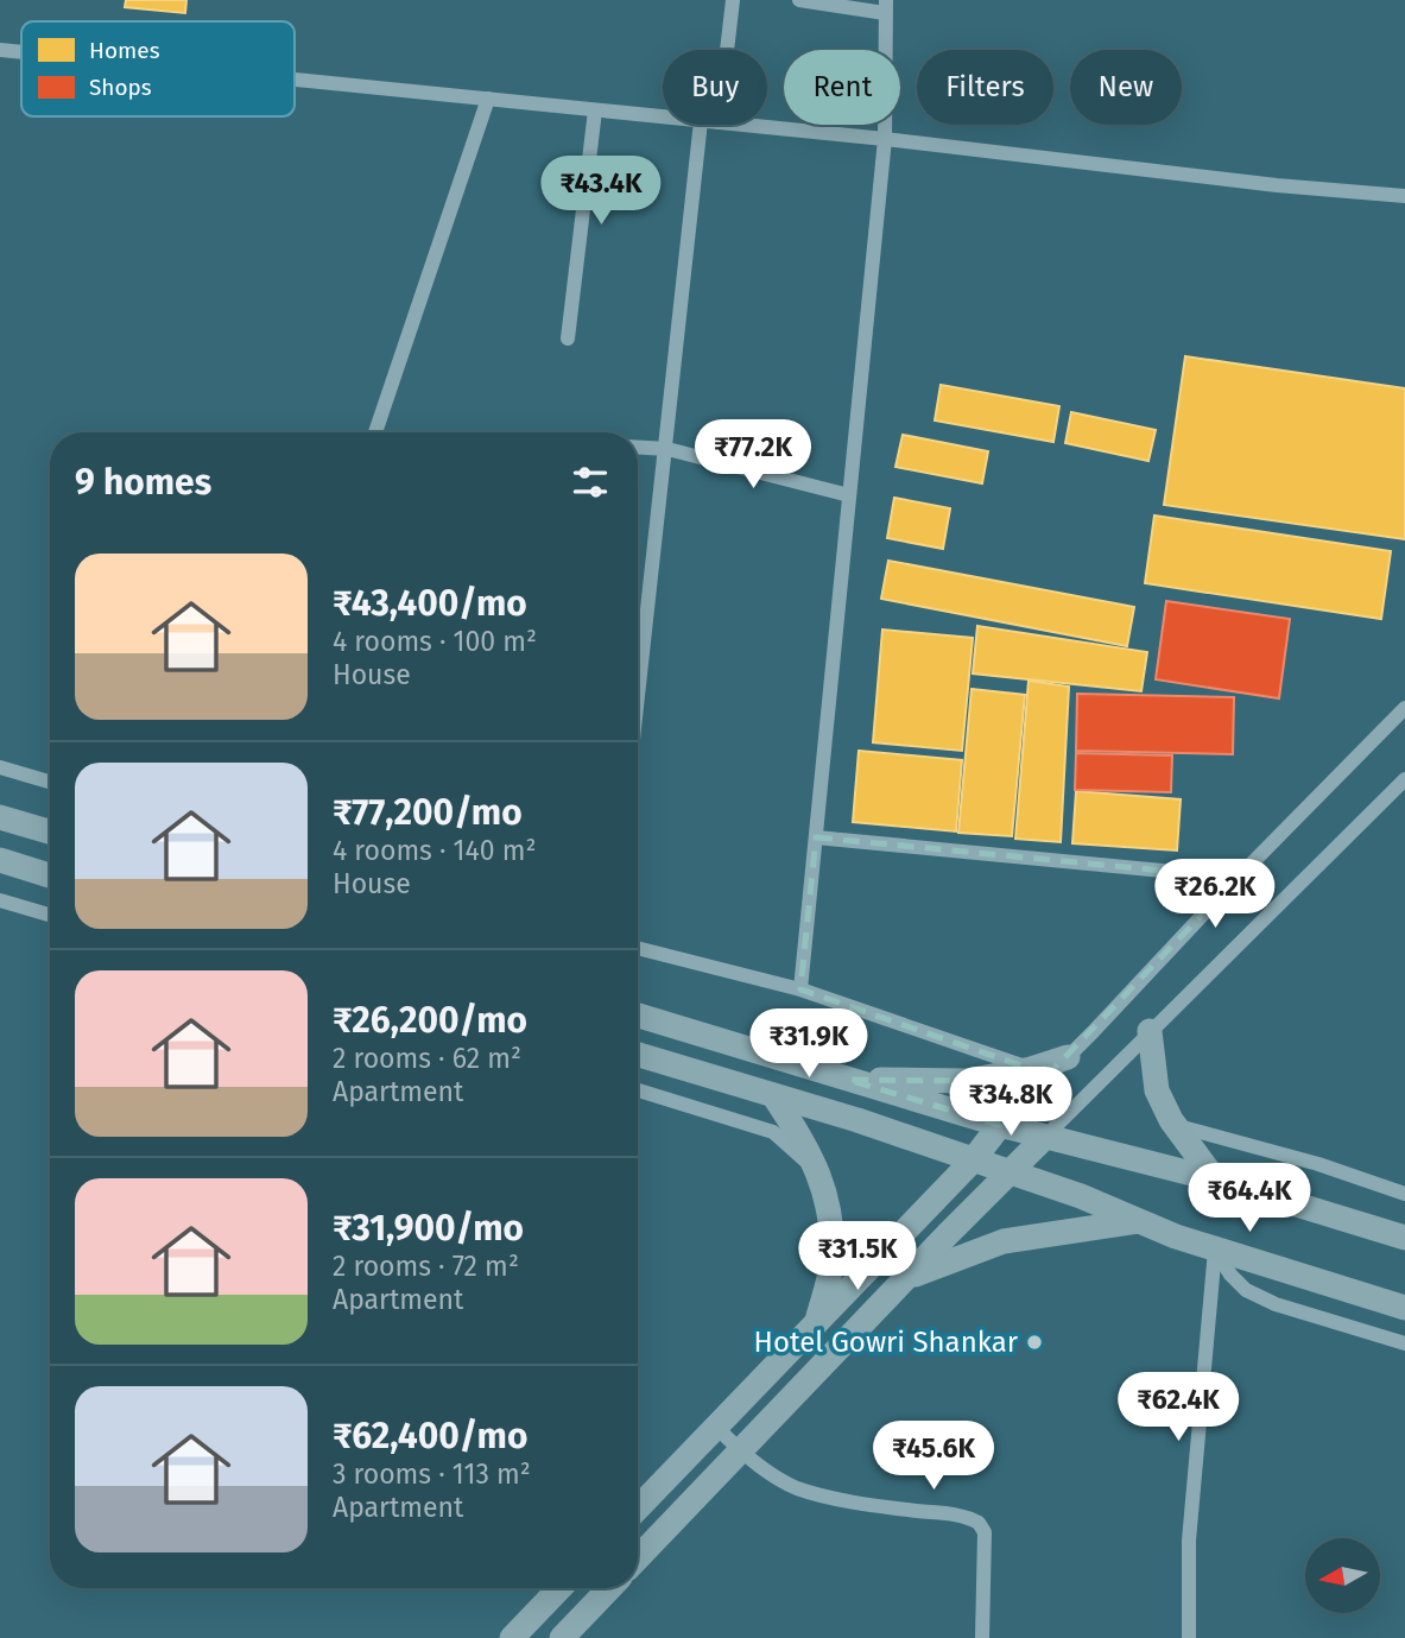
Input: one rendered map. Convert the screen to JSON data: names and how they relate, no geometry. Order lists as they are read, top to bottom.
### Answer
{
  "places": ["Hotel Gowri Shankar"],
  "legend": ["Homes", "Shops"],
  "north": "left",
  "page": {
    "chip": [
      "Buy",
      "Rent",
      "Filters",
      "New"
    ],
    "price": [
      "₹43.4K",
      "₹77.2K",
      "₹26.2K",
      "₹31.9K",
      "₹34.8K",
      "₹64.4K",
      "₹31.5K",
      "₹62.4K",
      "₹45.6K"
    ],
    "heading": "9 homes",
    "list": [
      {
        "name": "₹43,400/mo",
        "note": "4 rooms · 100 m² · House"
      },
      {
        "name": "₹77,200/mo",
        "note": "4 rooms · 140 m² · House"
      },
      {
        "name": "₹26,200/mo",
        "note": "2 rooms · 62 m² · Apartment"
      },
      {
        "name": "₹31,900/mo",
        "note": "2 rooms · 72 m² · Apartment"
      },
      {
        "name": "₹62,400/mo",
        "note": "3 rooms · 113 m² · Apartment"
      }
    ]
  }
}
